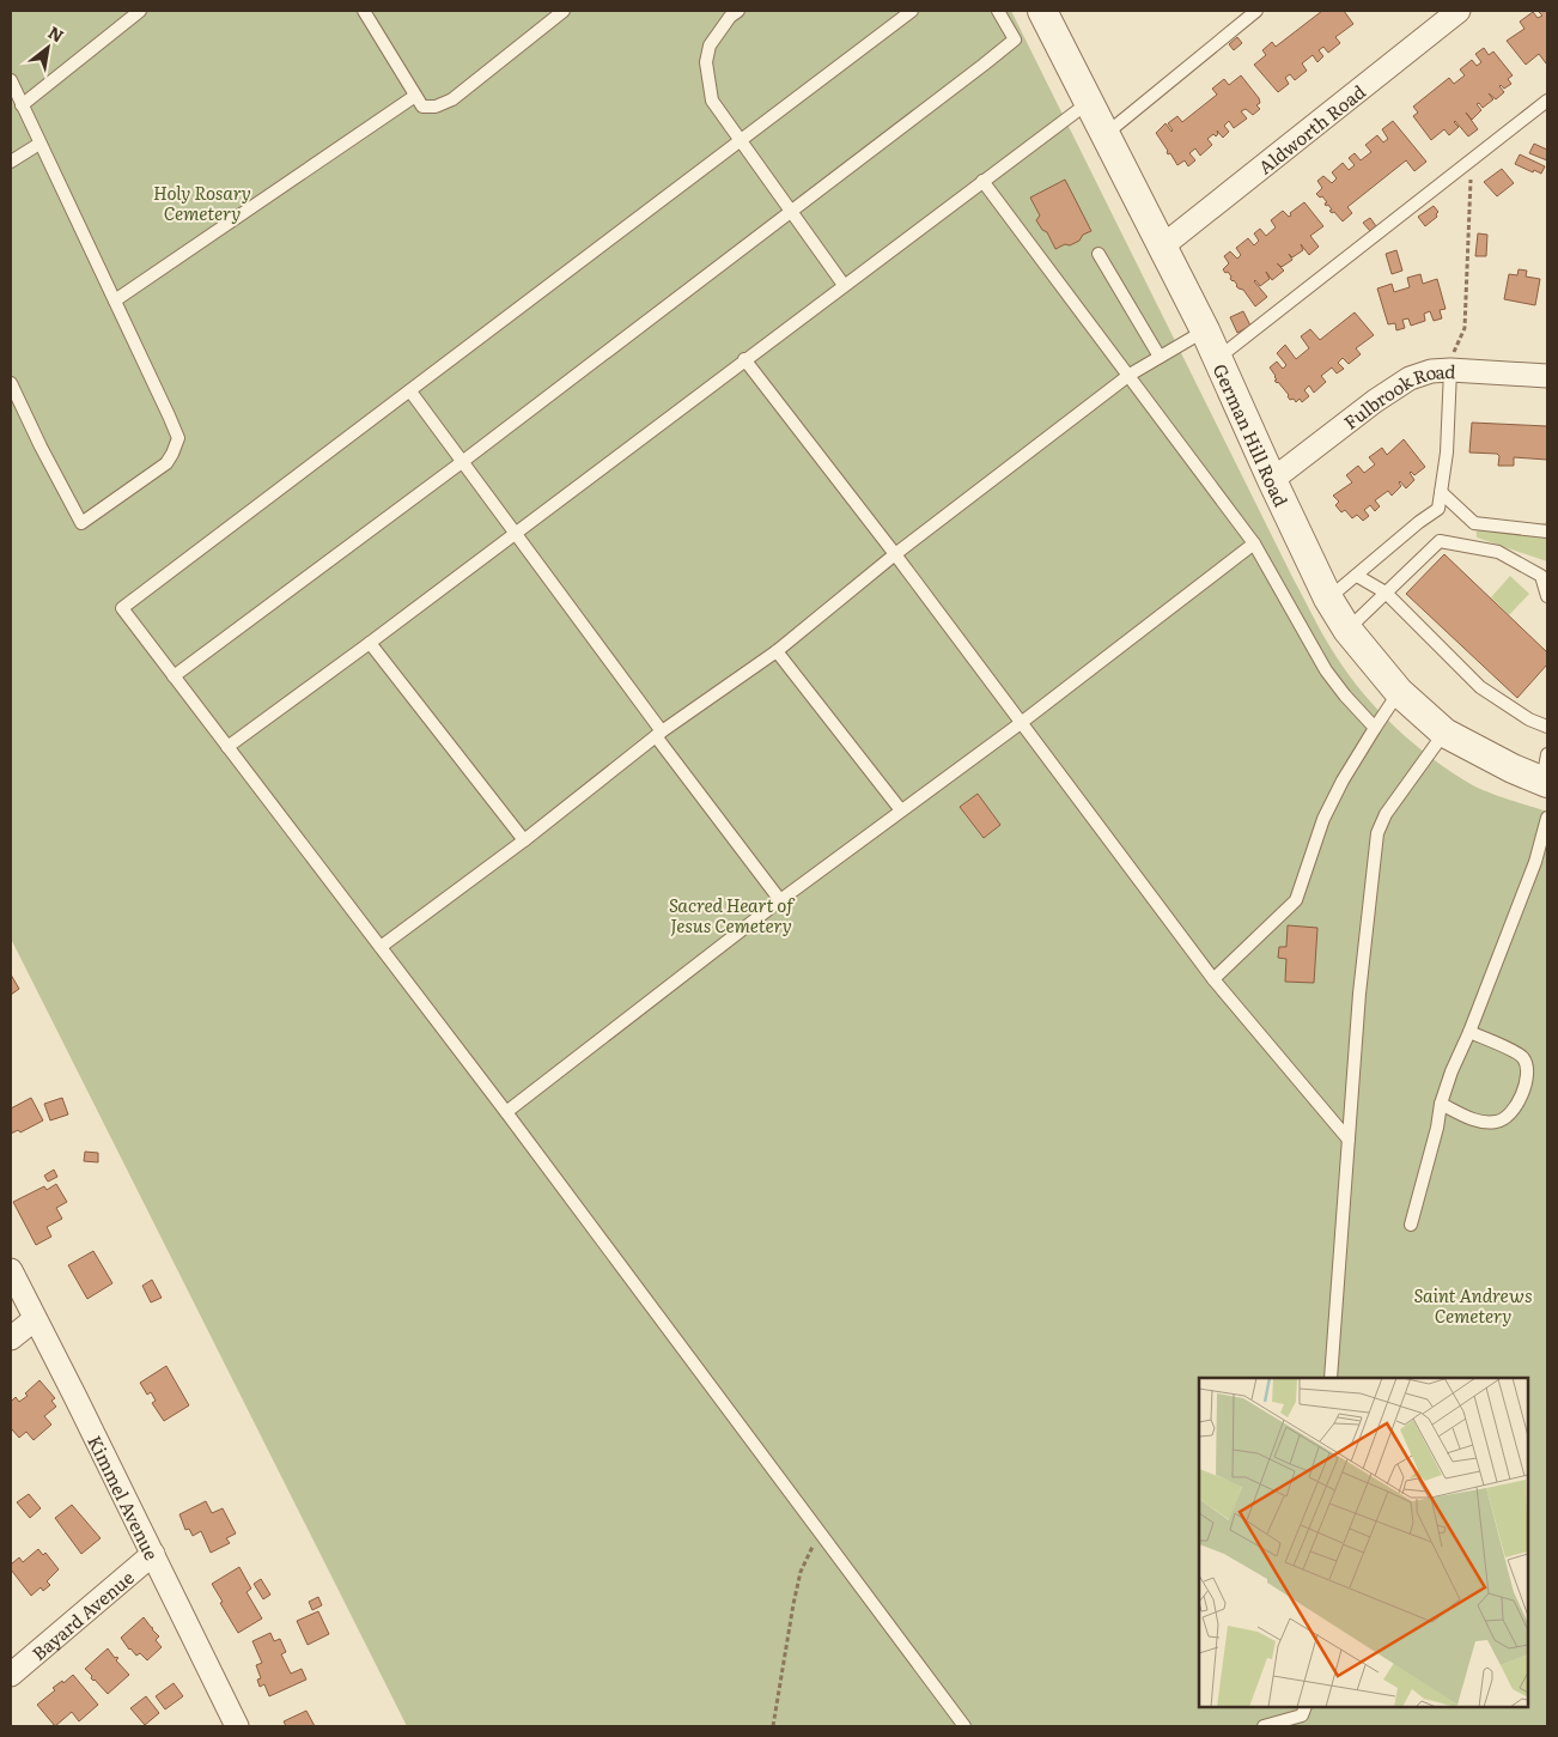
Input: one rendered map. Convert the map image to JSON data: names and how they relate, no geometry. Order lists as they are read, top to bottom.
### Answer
{
  "streets": {
    "street": [
      "Aldworth Road",
      "Fulbrook Road",
      "German Hill Road",
      "Kimmel Avenue",
      "Bayard Avenue"
    ]
  },
  "crossings": [
    ["Aldworth Road", "German Hill Road"],
    ["Fulbrook Road", "German Hill Road"],
    ["Kimmel Avenue", "Bayard Avenue"]
  ],
  "parks": ["Holy Rosary Cemetery", "Sacred Heart of Jesus Cemetery", "Saint Andrews Cemetery"],
  "north": "top right"
}
